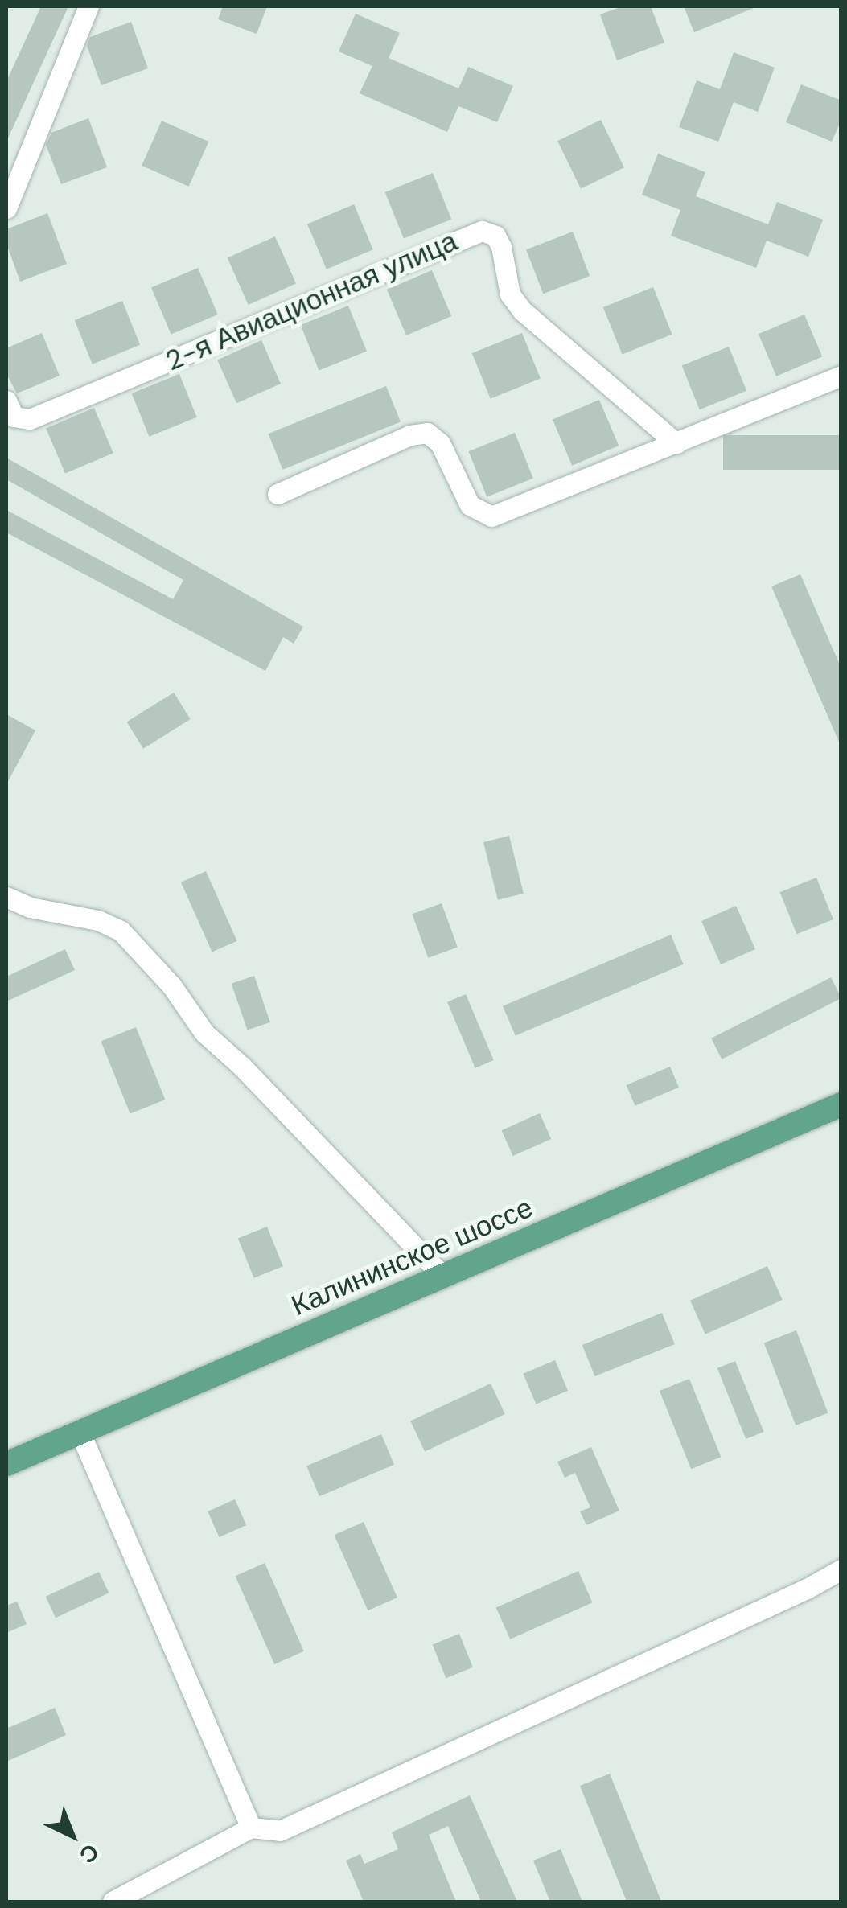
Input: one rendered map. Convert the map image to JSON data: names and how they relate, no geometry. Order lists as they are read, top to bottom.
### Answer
{
  "streets": {
    "main road": ["Калининское шоссе"],
    "street": ["2-я Авиационная улица"]
  },
  "north": "bottom right"
}
